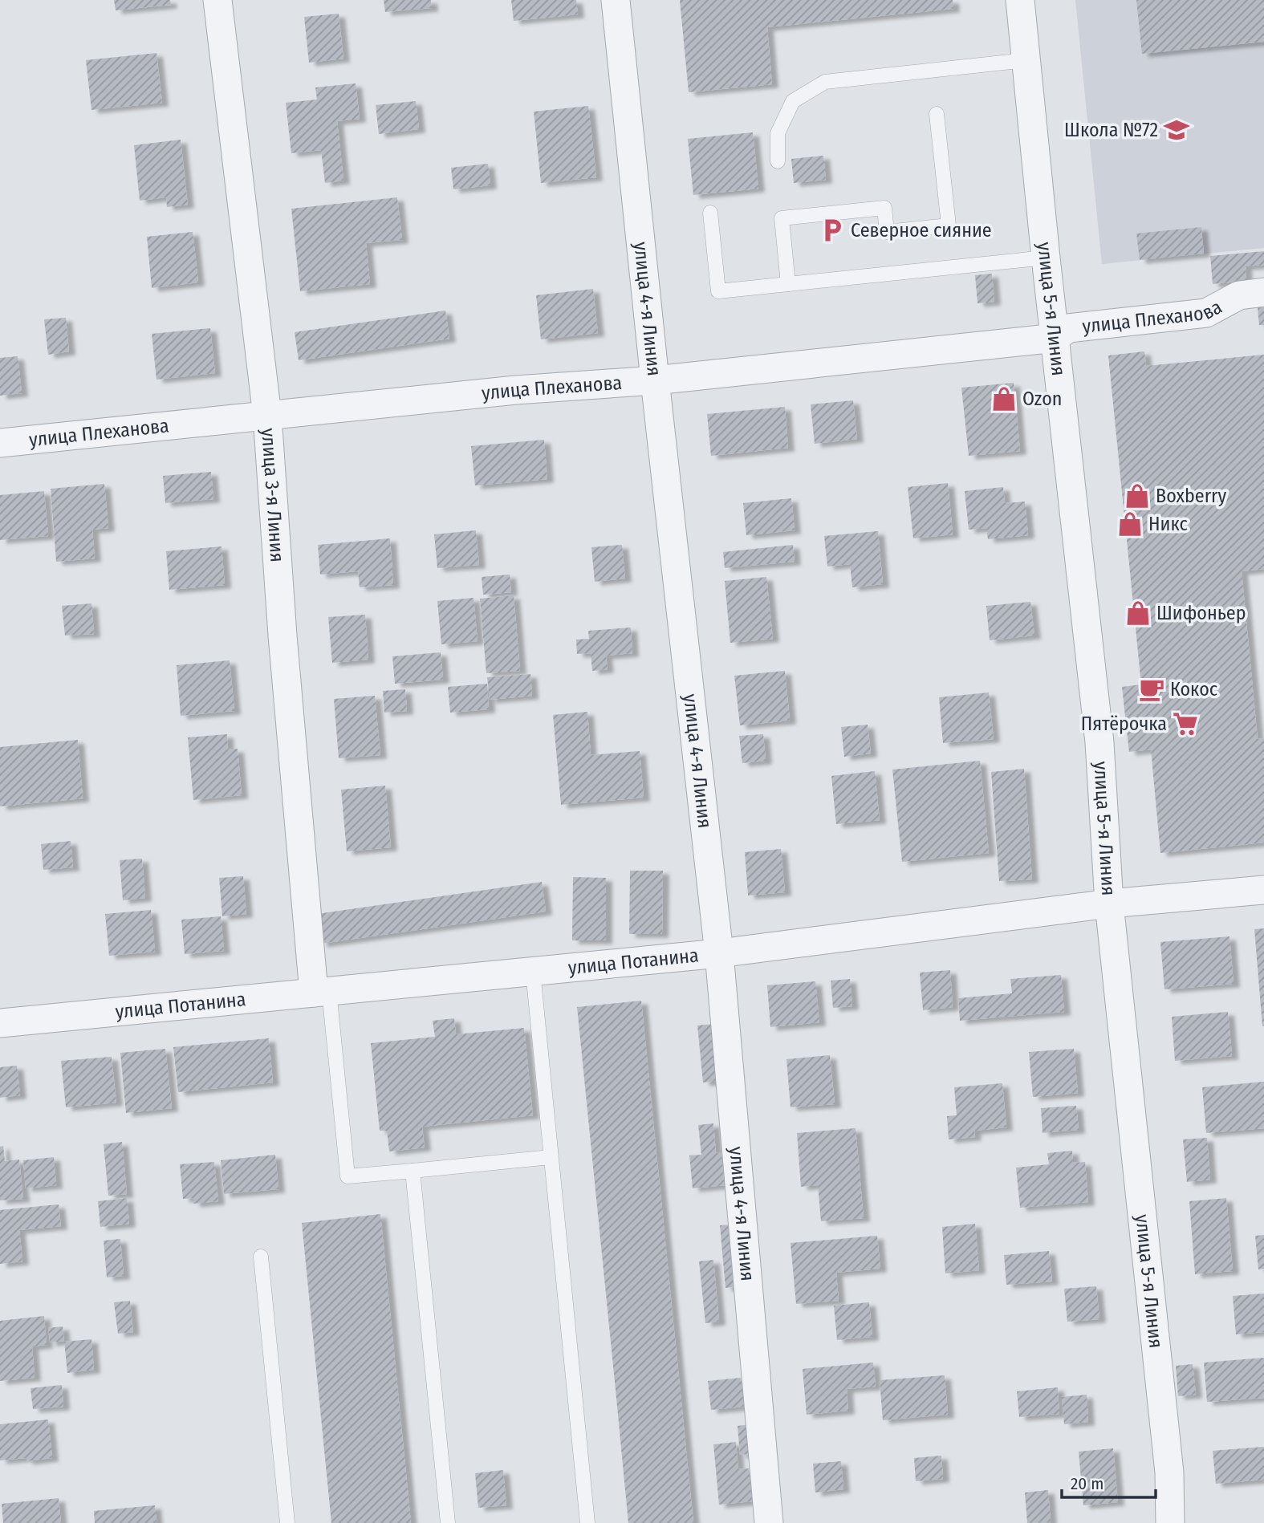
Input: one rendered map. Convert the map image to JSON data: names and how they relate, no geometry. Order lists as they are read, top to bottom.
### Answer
{
  "streets": {
    "street": [
      "улица 4-я Линия",
      "улица 5-я Линия",
      "улица Плеханова",
      "улица 3-я Линия",
      "улица Потанина"
    ]
  },
  "crossings": [
    ["улица 4-я Линия", "улица Плеханова"],
    ["улица 4-я Линия", "улица Потанина"],
    ["улица 5-я Линия", "улица Плеханова"],
    ["улица 5-я Линия", "улица Потанина"],
    ["улица Плеханова", "улица 3-я Линия"],
    ["улица 3-я Линия", "улица Потанина"]
  ],
  "places": {
    "school or university": ["Школа №72"],
    "parking": ["Северное сияние"],
    "shop": [
      "Ozon",
      "Boxberry",
      "Никс",
      "Шифоньер"
    ],
    "cafe": ["Кокос"],
    "supermarket": ["Пятёрочка"]
  },
  "scale_bar": "20 m"
}
